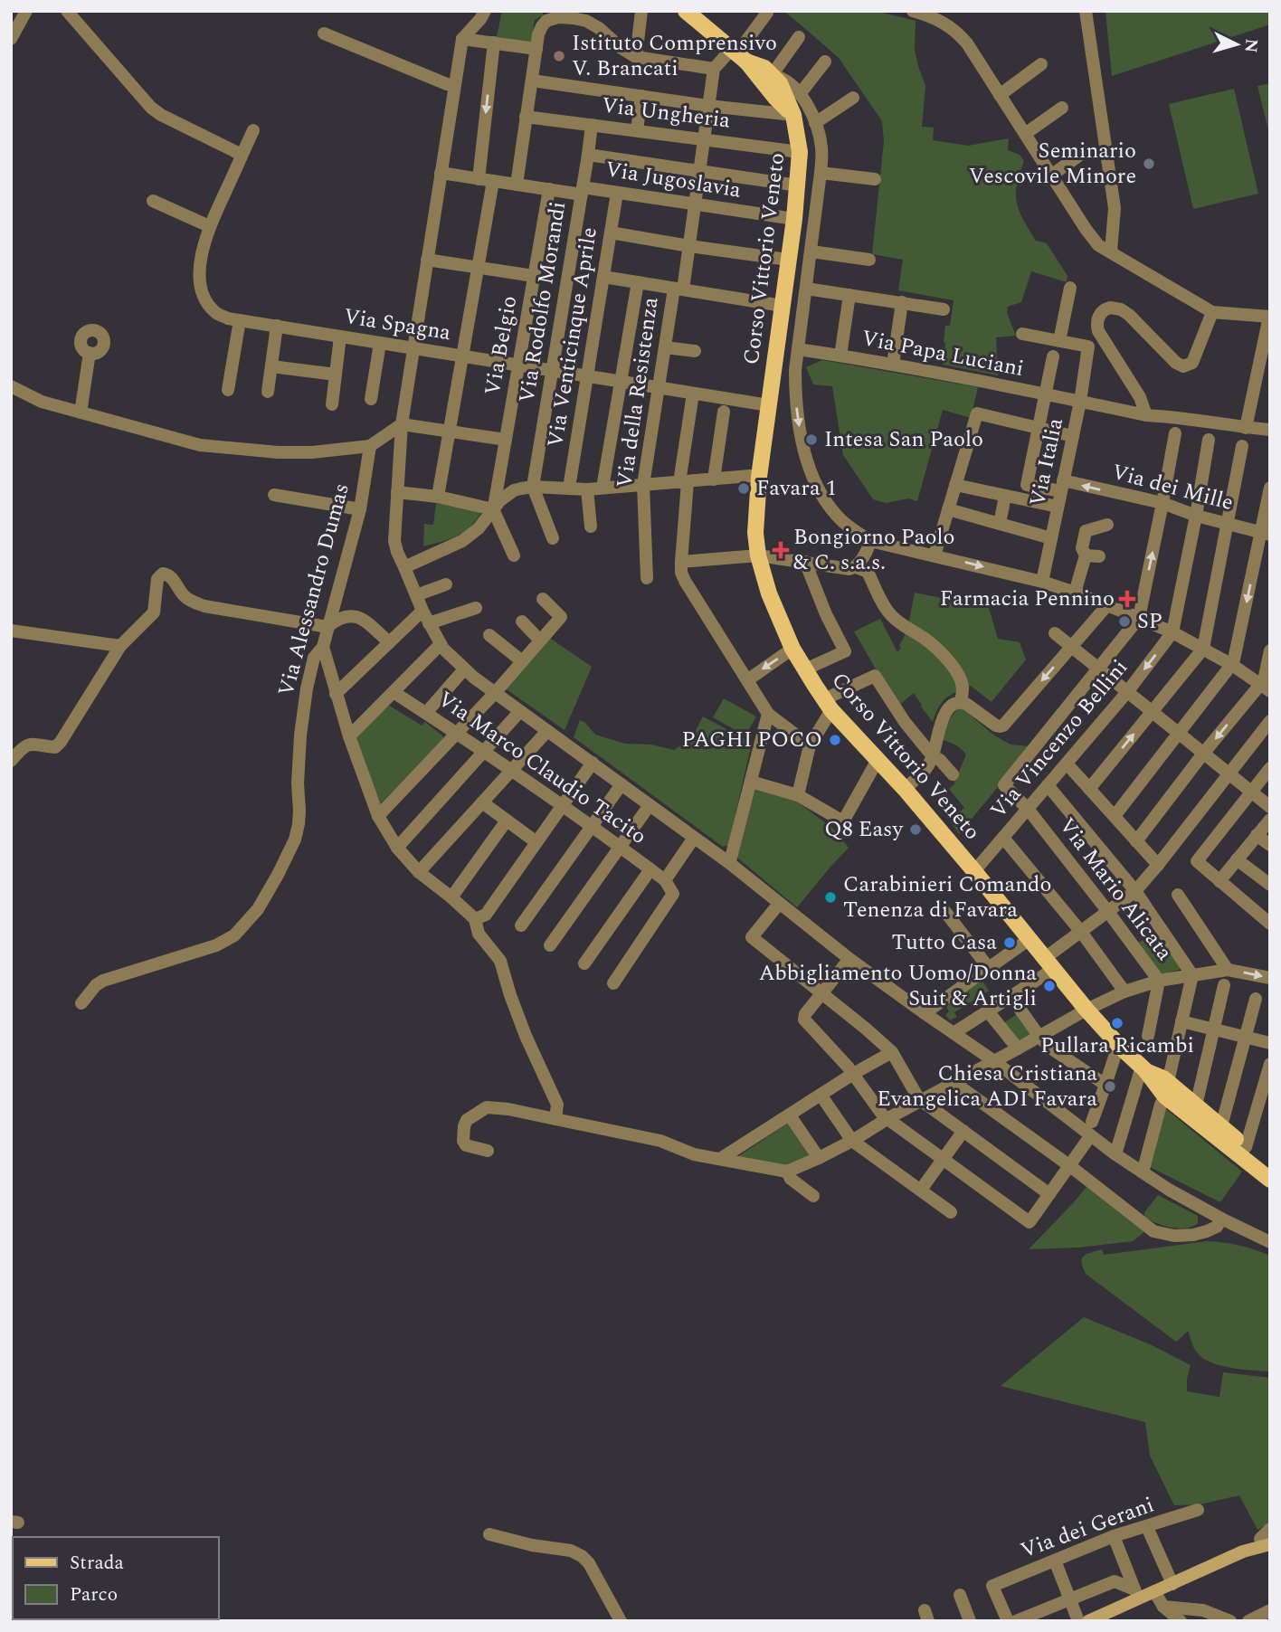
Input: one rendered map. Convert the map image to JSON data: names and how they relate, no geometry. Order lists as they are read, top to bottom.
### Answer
{
  "streets": {
    "main road": ["Corso Vittorio Veneto"],
    "street": [
      "Via Ungheria",
      "Via Jugoslavia",
      "Via Rodolfo Morandi",
      "Via Spagna",
      "Via Venticinque Aprile",
      "Via Belgio",
      "Via Papa Luciani",
      "Via della Resistenza",
      "Via Italia",
      "Via dei Mille",
      "Via Alessandro Dumas",
      "Via Vincenzo Bellini",
      "Via Marco Claudio Tacito",
      "Via Mario Alicata",
      "Via dei Gerani"
    ]
  },
  "crossings": [
    ["Via Ungheria", "Corso Vittorio Veneto"],
    ["Via Ungheria", "Via Rodolfo Morandi"],
    ["Via Ungheria", "Via della Resistenza"],
    ["Via Jugoslavia", "Corso Vittorio Veneto"],
    ["Via Jugoslavia", "Via Rodolfo Morandi"],
    ["Via Jugoslavia", "Via Venticinque Aprile"],
    ["Via Jugoslavia", "Via Belgio"],
    ["Via Jugoslavia", "Via della Resistenza"],
    ["Corso Vittorio Veneto", "Via Spagna"],
    ["Corso Vittorio Veneto", "Via Vincenzo Bellini"],
    ["Via Rodolfo Morandi", "Via Spagna"],
    ["Via Spagna", "Via Venticinque Aprile"],
    ["Via Spagna", "Via Belgio"],
    ["Via Spagna", "Via della Resistenza"],
    ["Via Papa Luciani", "Via Italia"],
    ["Via Italia", "Via dei Mille"],
    ["Via Vincenzo Bellini", "Via Mario Alicata"]
  ],
  "places": {
    "other": [
      "Istituto Comprensivo V. Brancati",
      "Seminario Vescovile Minore",
      "Intesa San Paolo",
      "Favara 1",
      "SP",
      "PAGHI POCO",
      "Q8 Easy",
      "Carabinieri Comando Tenenza di Favara",
      "Tutto Casa",
      "Abbigliamento Uomo/Donna Suit & Artigli",
      "Pullara Ricambi",
      "Chiesa Cristiana Evangelica ADI Favara"
    ],
    "health": ["Bongiorno Paolo & C. s.a.s.", "Farmacia Pennino"]
  },
  "legend": ["Strada", "Parco"],
  "north": "right"
}
